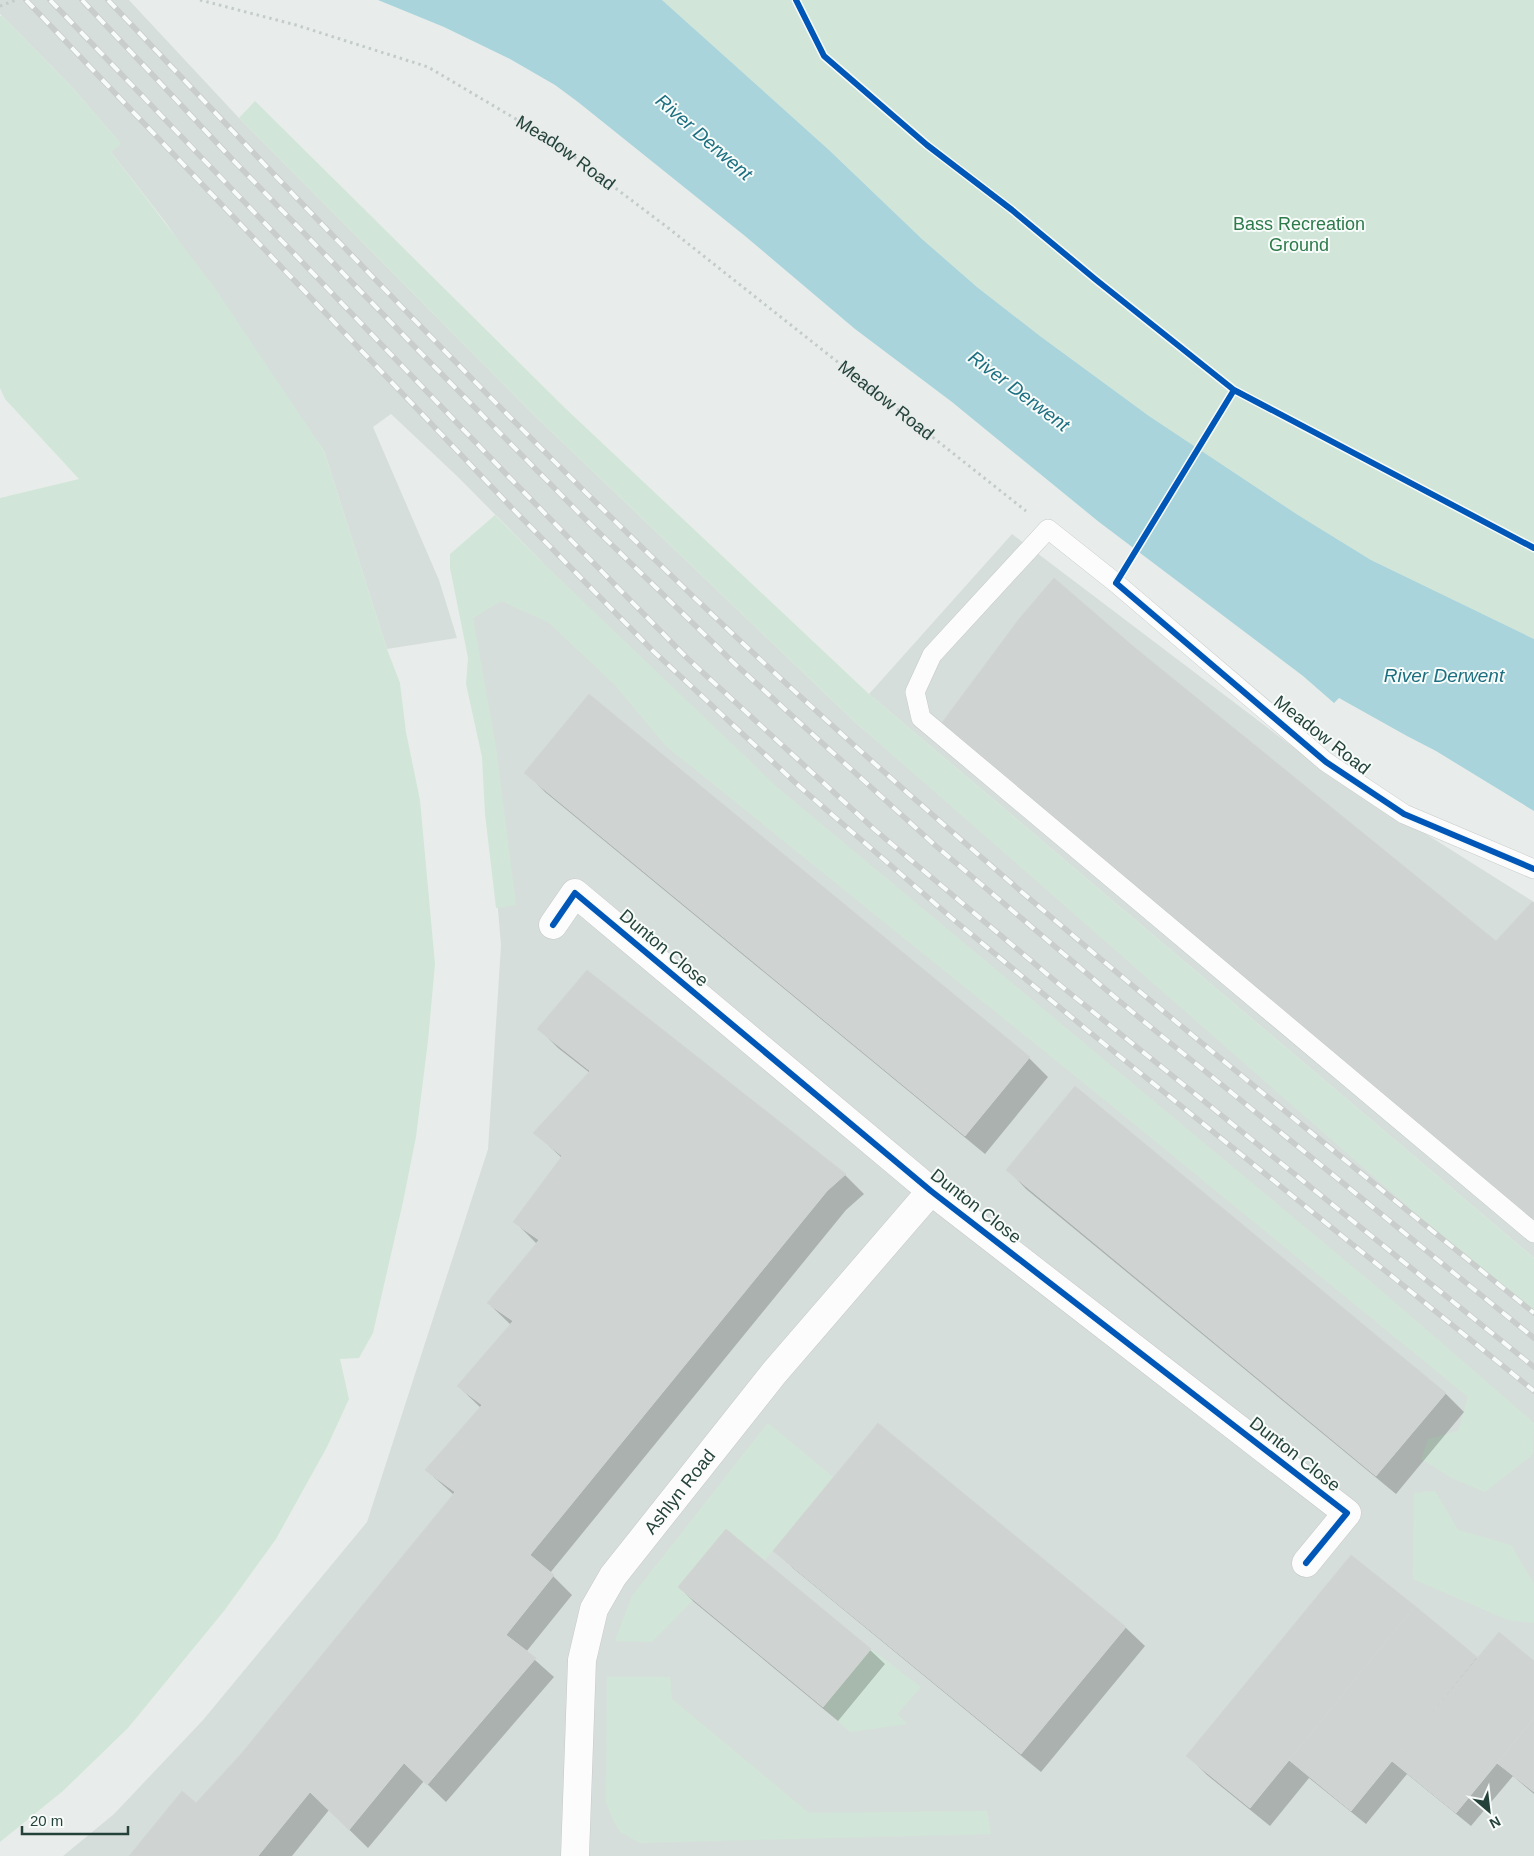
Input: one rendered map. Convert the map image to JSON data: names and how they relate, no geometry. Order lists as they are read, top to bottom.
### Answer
{
  "streets": {
    "street": ["Dunton Close", "Ashlyn Road"],
    "lane": ["Meadow Road"]
  },
  "crossings": [
    ["Dunton Close", "Ashlyn Road"]
  ],
  "water": ["River Derwent"],
  "parks": ["Bass Recreation Ground"],
  "scale_bar": "20 m",
  "north": "bottom right"
}
